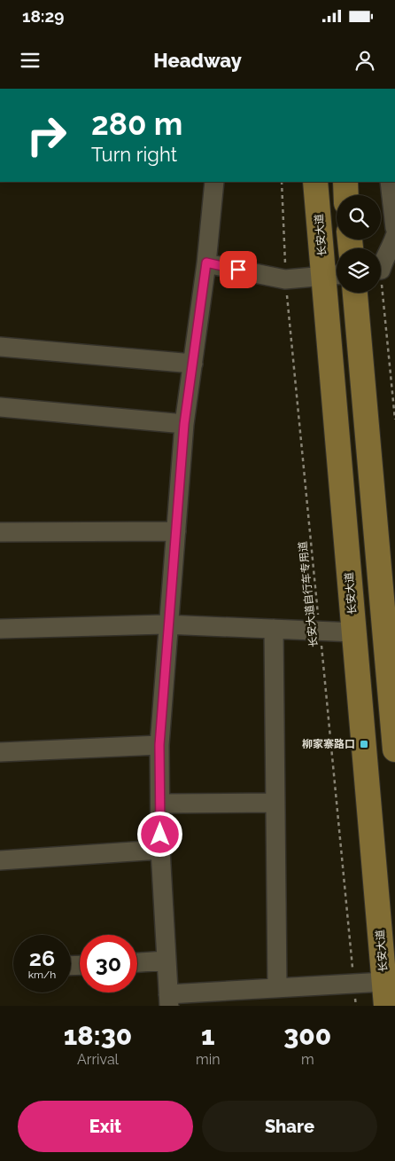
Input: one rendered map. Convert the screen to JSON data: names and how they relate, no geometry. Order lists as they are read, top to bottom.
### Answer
{
  "streets": {
    "main road": ["长安大道"],
    "path": ["长安大道自行车专用道"]
  },
  "places": {
    "transit": ["柳家寨路口"]
  },
  "page": {
    "status": "18:29",
    "header": "Headway",
    "turn": ["280 m", "Turn right"],
    "speed": "26 km/h",
    "limit": "30",
    "eta": [
      "18:30",
      "Arrival",
      "1",
      "min",
      "300",
      "m"
    ],
    "buttons": ["Exit", "Share"]
  }
}
